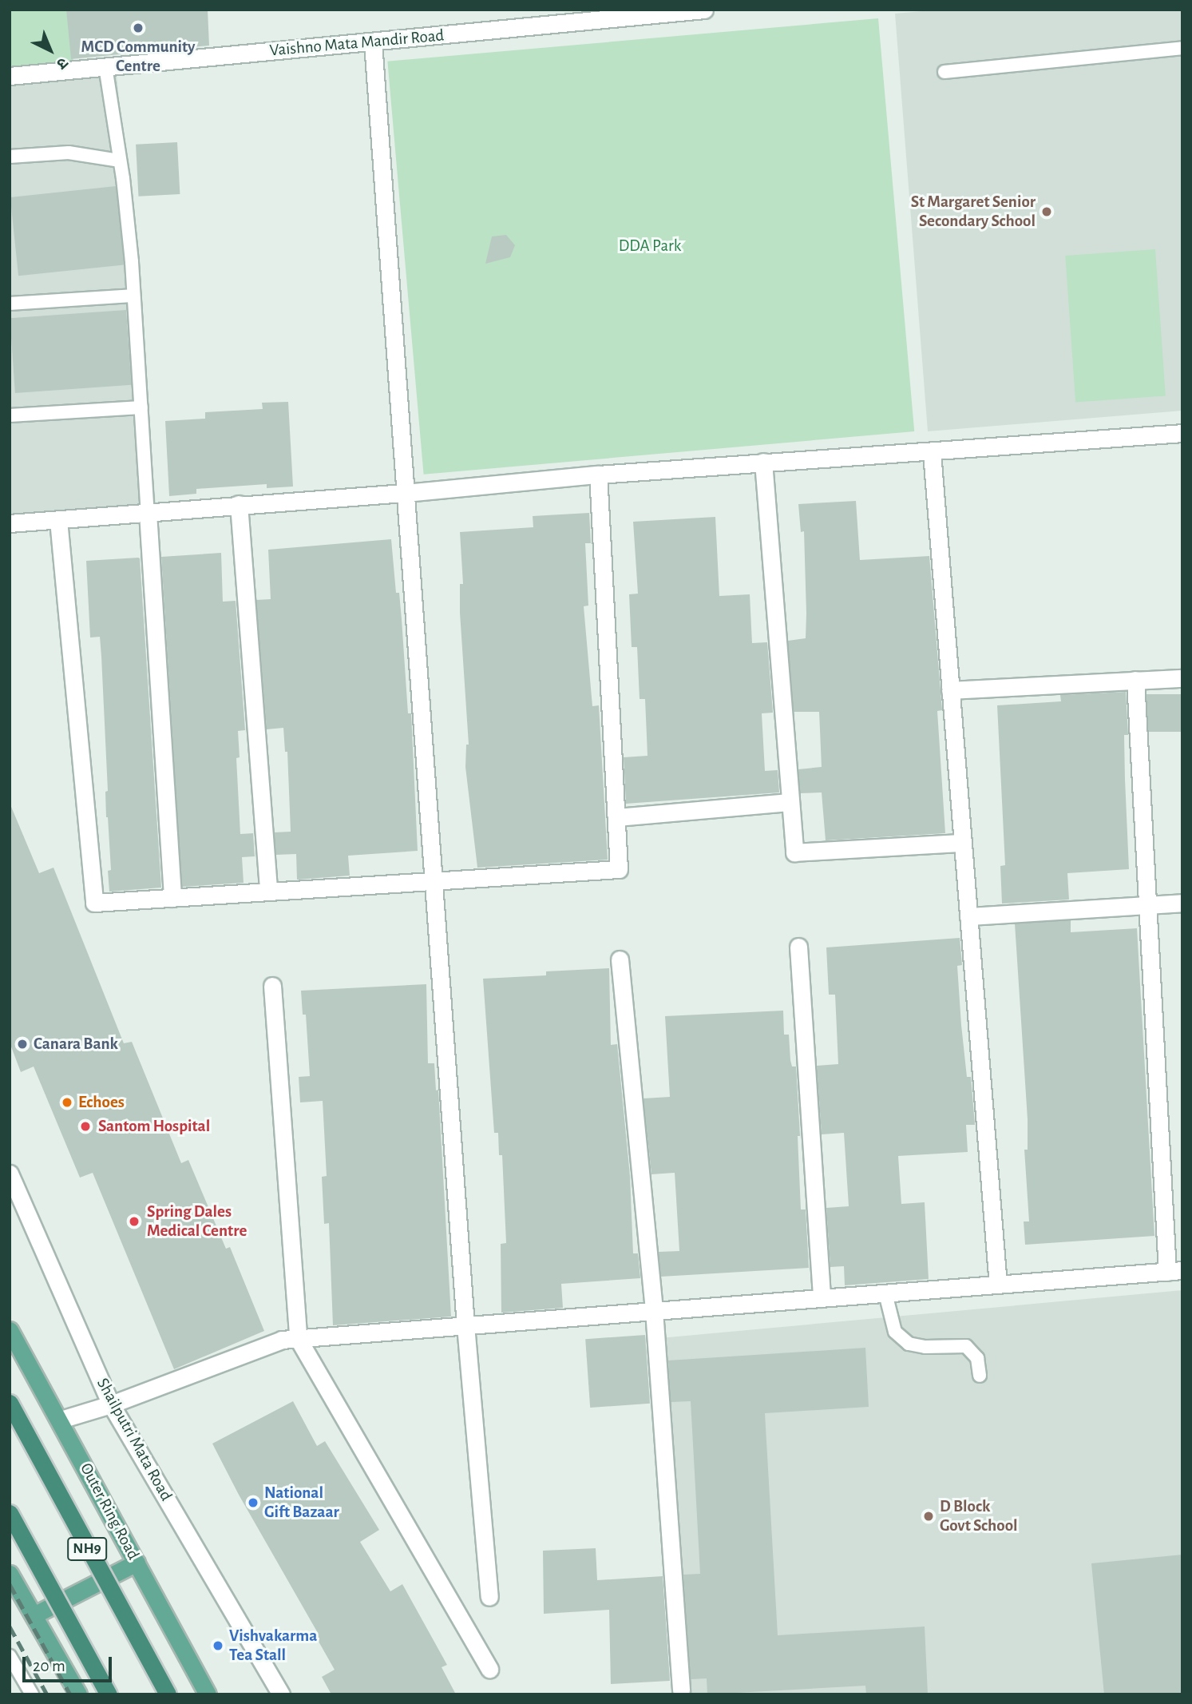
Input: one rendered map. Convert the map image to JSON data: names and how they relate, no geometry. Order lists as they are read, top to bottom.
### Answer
{
  "streets": {
    "highway": ["NH9"],
    "main road": ["Outer Ring Road"],
    "street": ["Vaishno Mata Mandir Road", "Shailputri Mata Road"]
  },
  "parks": ["DDA Park"],
  "places": [
    "MCD Community Centre",
    "St Margaret Senior Secondary School",
    "Canara Bank",
    "Echoes",
    "Santom Hospital",
    "Spring Dales Medical Centre",
    "National Gift Bazaar",
    "D Block Govt School",
    "Vishvakarma Tea Stall"
  ],
  "scale_bar": "20 m",
  "north": "bottom right"
}
